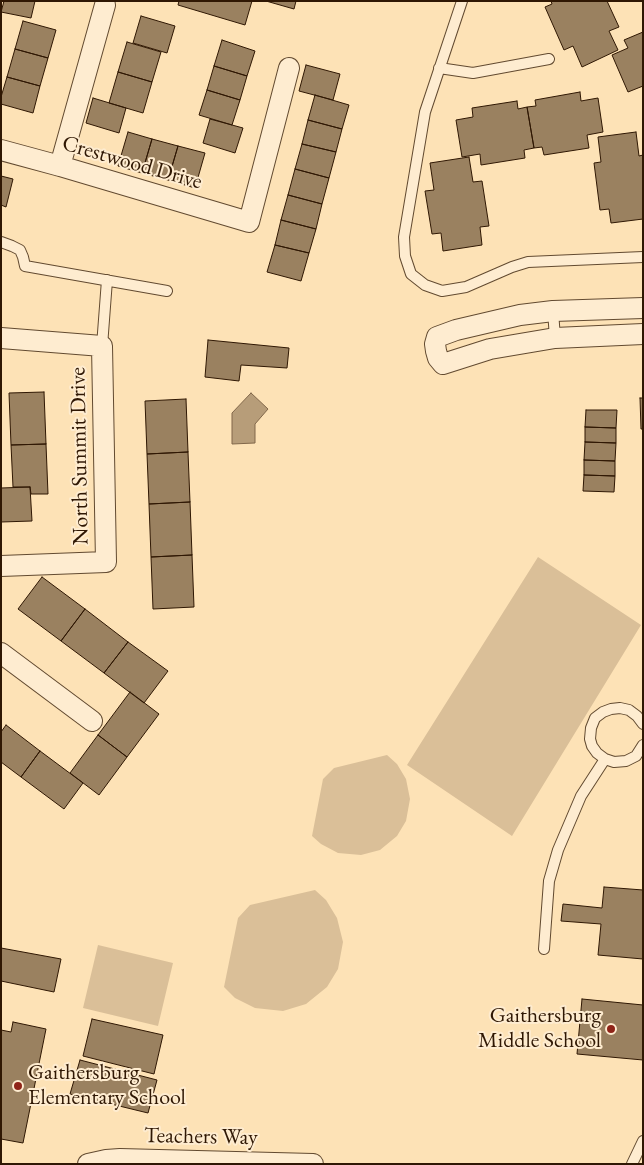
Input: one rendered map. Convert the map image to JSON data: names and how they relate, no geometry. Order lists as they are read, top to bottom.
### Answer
{
  "streets": {
    "street": ["Crestwood Drive", "North Summit Drive", "Teachers Way"]
  },
  "places": ["Gaithersburg Middle School", "Gaithersburg Elementary School"]
}
